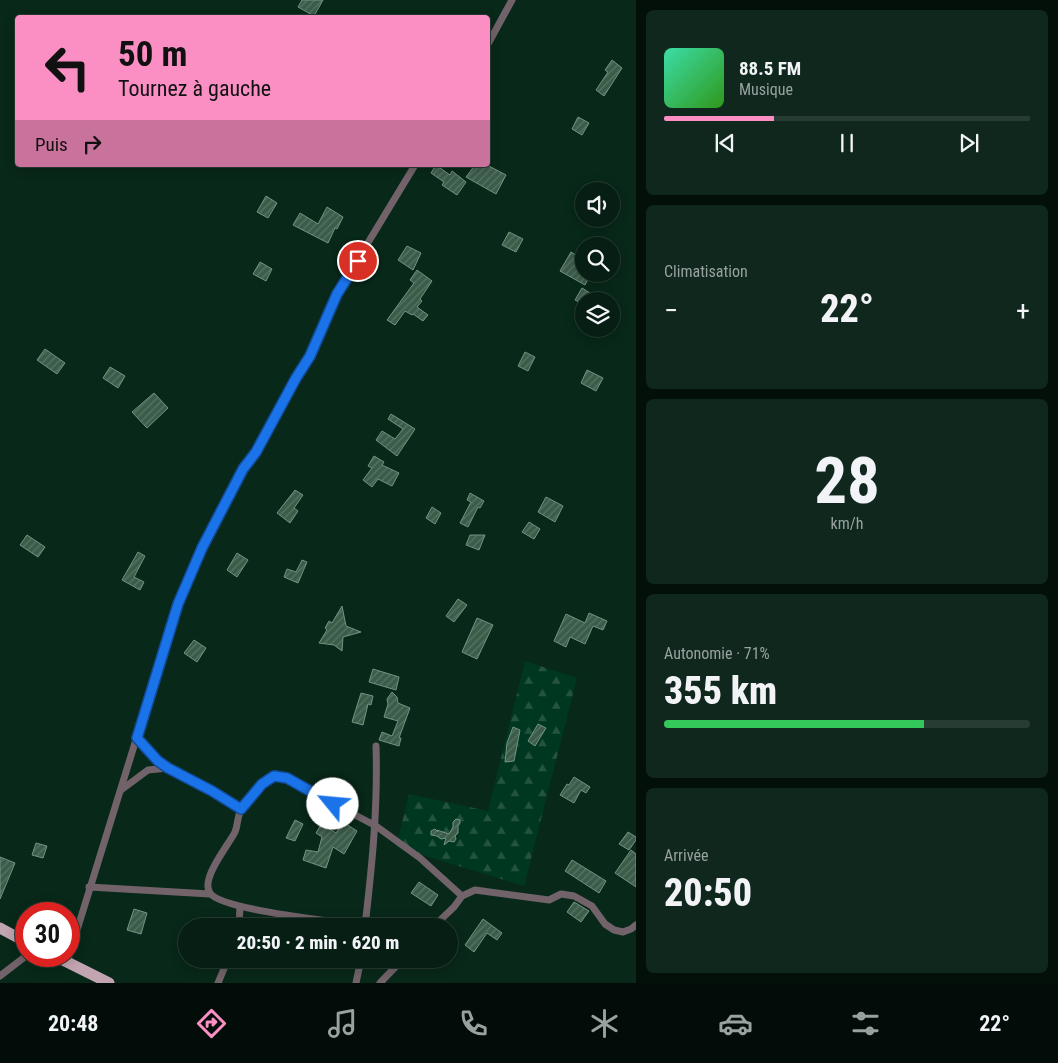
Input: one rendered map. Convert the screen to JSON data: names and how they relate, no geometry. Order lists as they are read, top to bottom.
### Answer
{
  "page": {
    "turn": ["50 m", "Tournez à gauche"],
    "song": ["88.5 FM", "Musique"],
    "then": "Puis",
    "tile": [
      "Climatisation",
      ["28", "km/h"],
      ["Autonomie · 71%", "355 km"],
      ["Arrivée", "20:50"]
    ],
    "heat": ["−", "22°", "+"],
    "limit": "30",
    "trip": "20:50 · 2 min · 620 m",
    "tabs": ["20:48", "22°"]
  }
}
